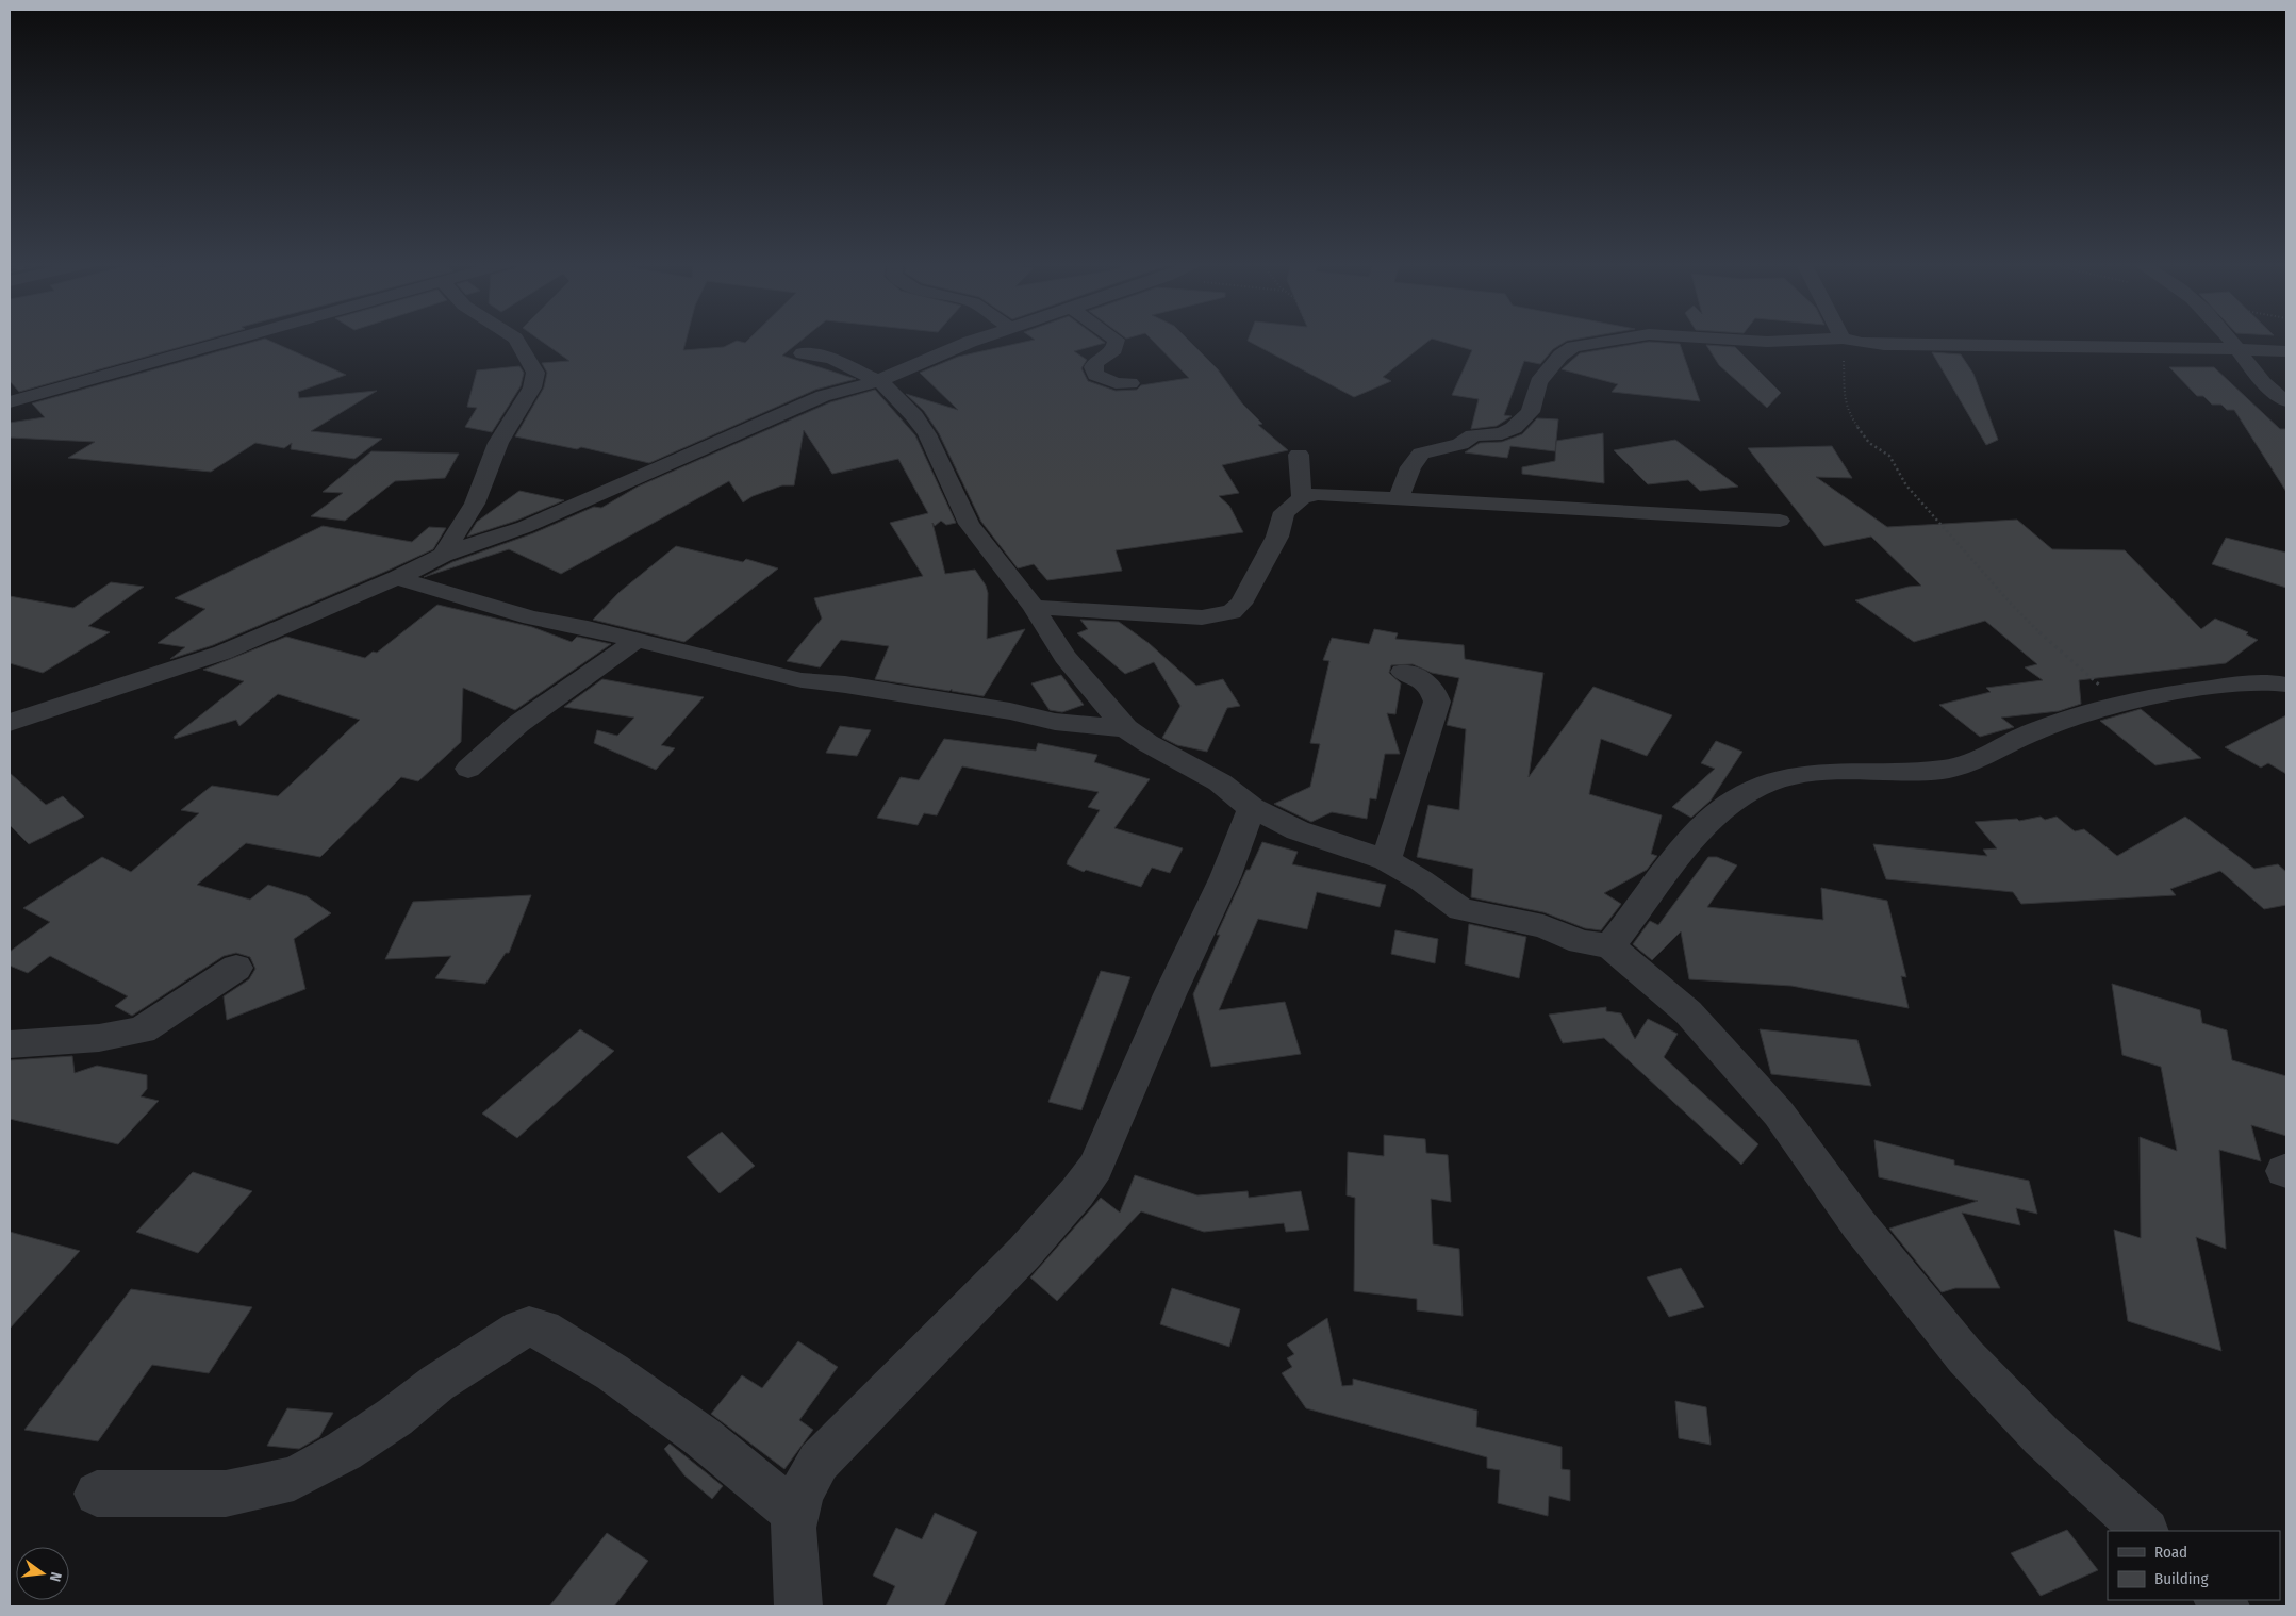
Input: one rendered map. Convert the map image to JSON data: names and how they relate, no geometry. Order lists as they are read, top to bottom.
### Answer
{
  "legend": ["Road", "Building"],
  "north": "right"
}
